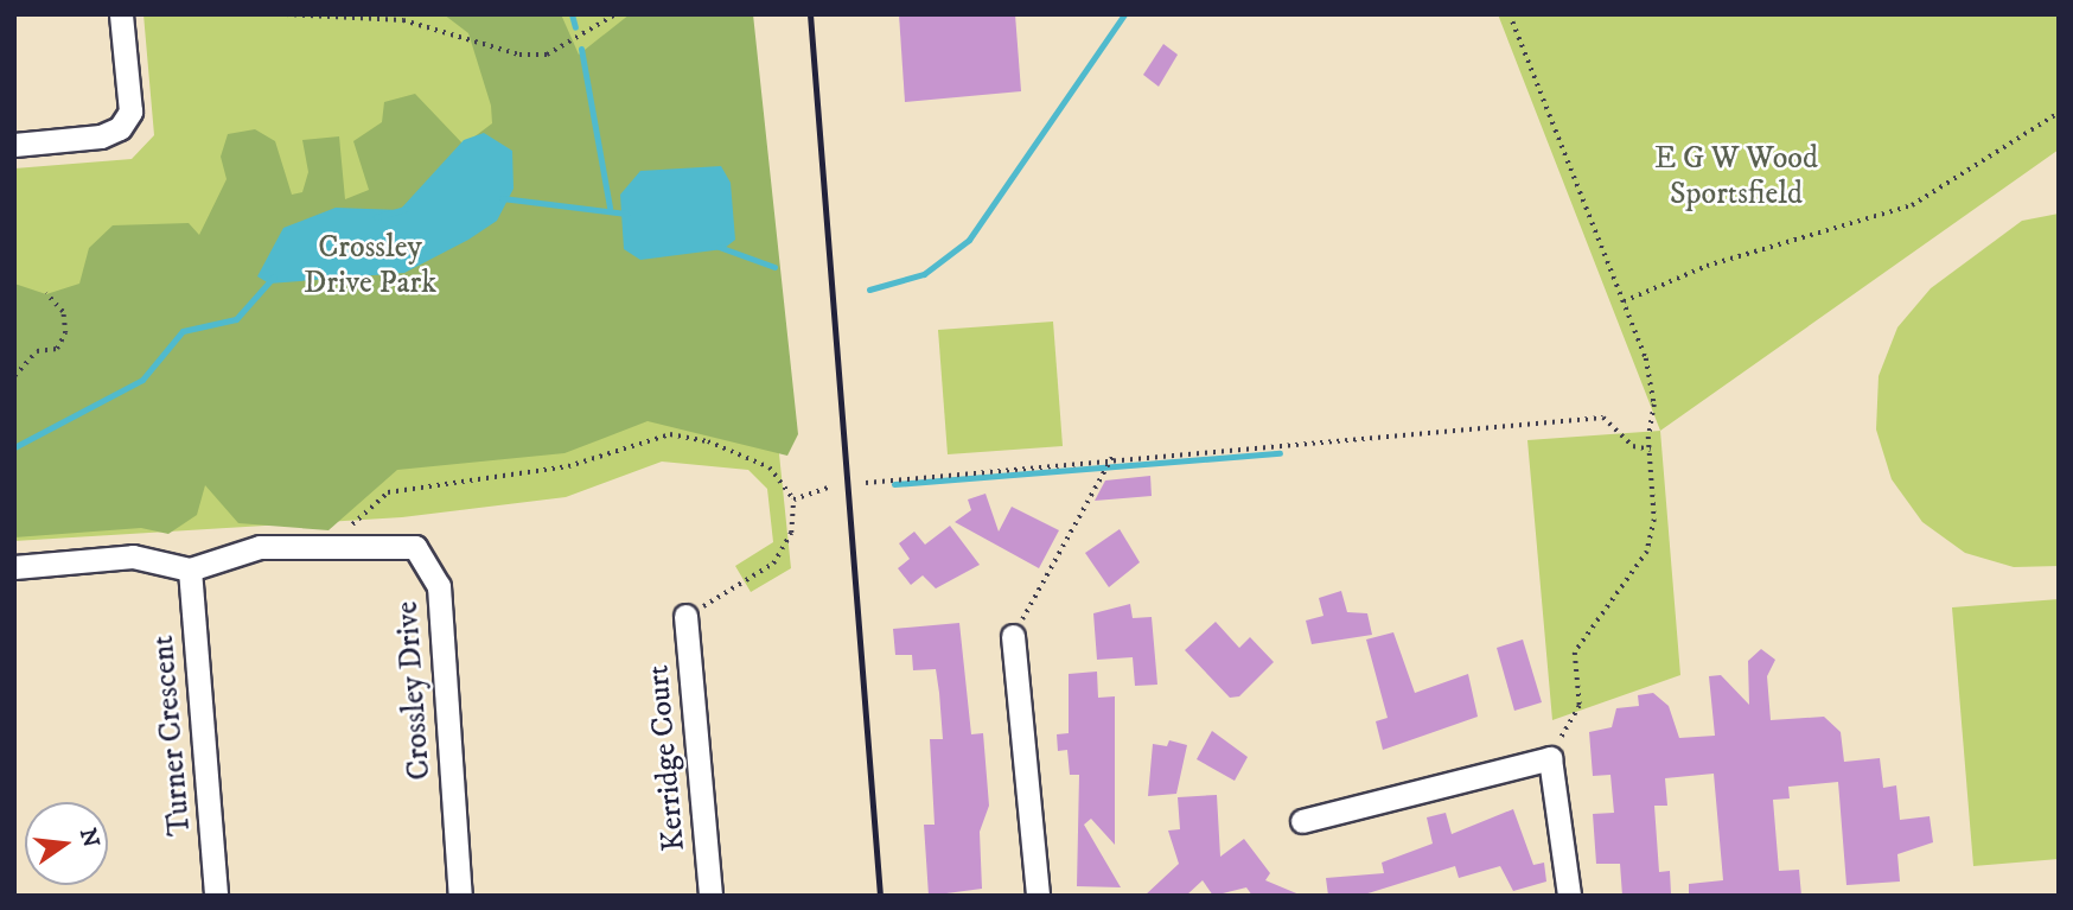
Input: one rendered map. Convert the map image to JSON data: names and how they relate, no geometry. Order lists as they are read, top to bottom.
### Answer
{
  "streets": {
    "street": ["Crossley Drive", "Turner Crescent", "Kerridge Court"]
  },
  "crossings": [
    ["Crossley Drive", "Turner Crescent"]
  ],
  "parks": ["E G W Wood Sportsfield", "Crossley Drive Park"],
  "north": "right"
}
